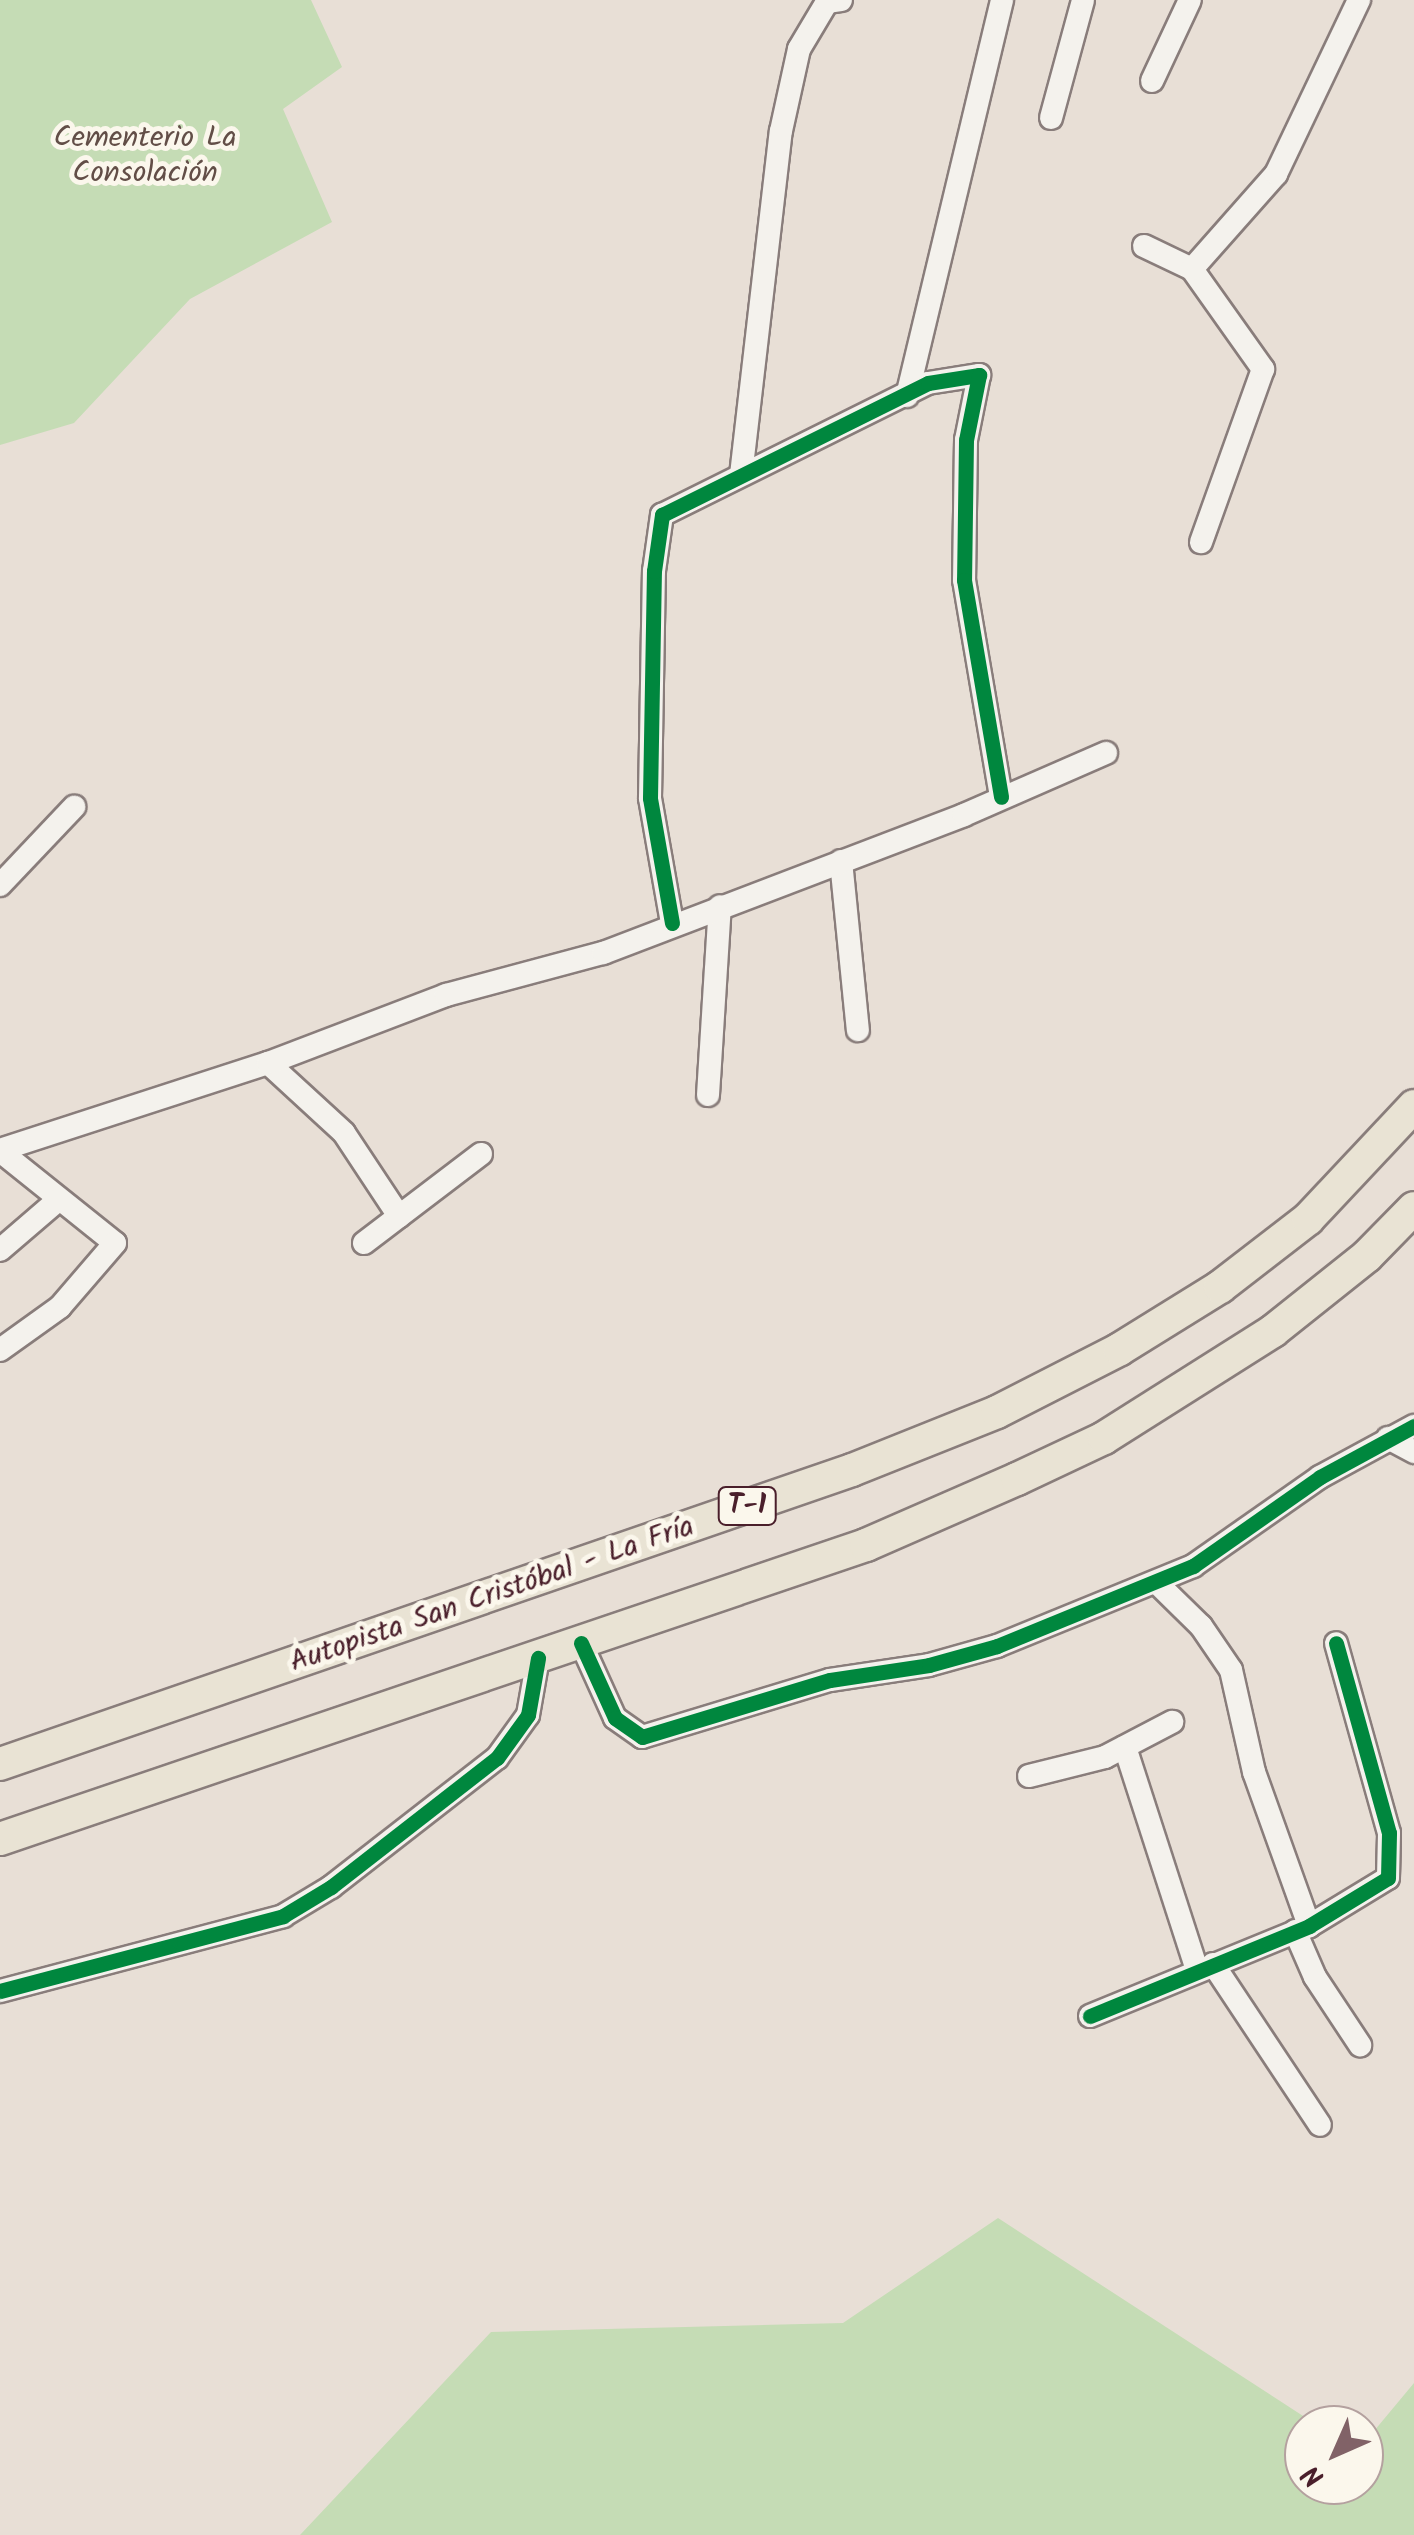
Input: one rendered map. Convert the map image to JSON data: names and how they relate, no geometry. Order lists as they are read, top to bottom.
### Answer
{
  "streets": {
    "highway": ["T-1", "Autopista San Cristóbal - La Fría"]
  },
  "parks": ["Cementerio La Consolación"],
  "north": "bottom left"
}
